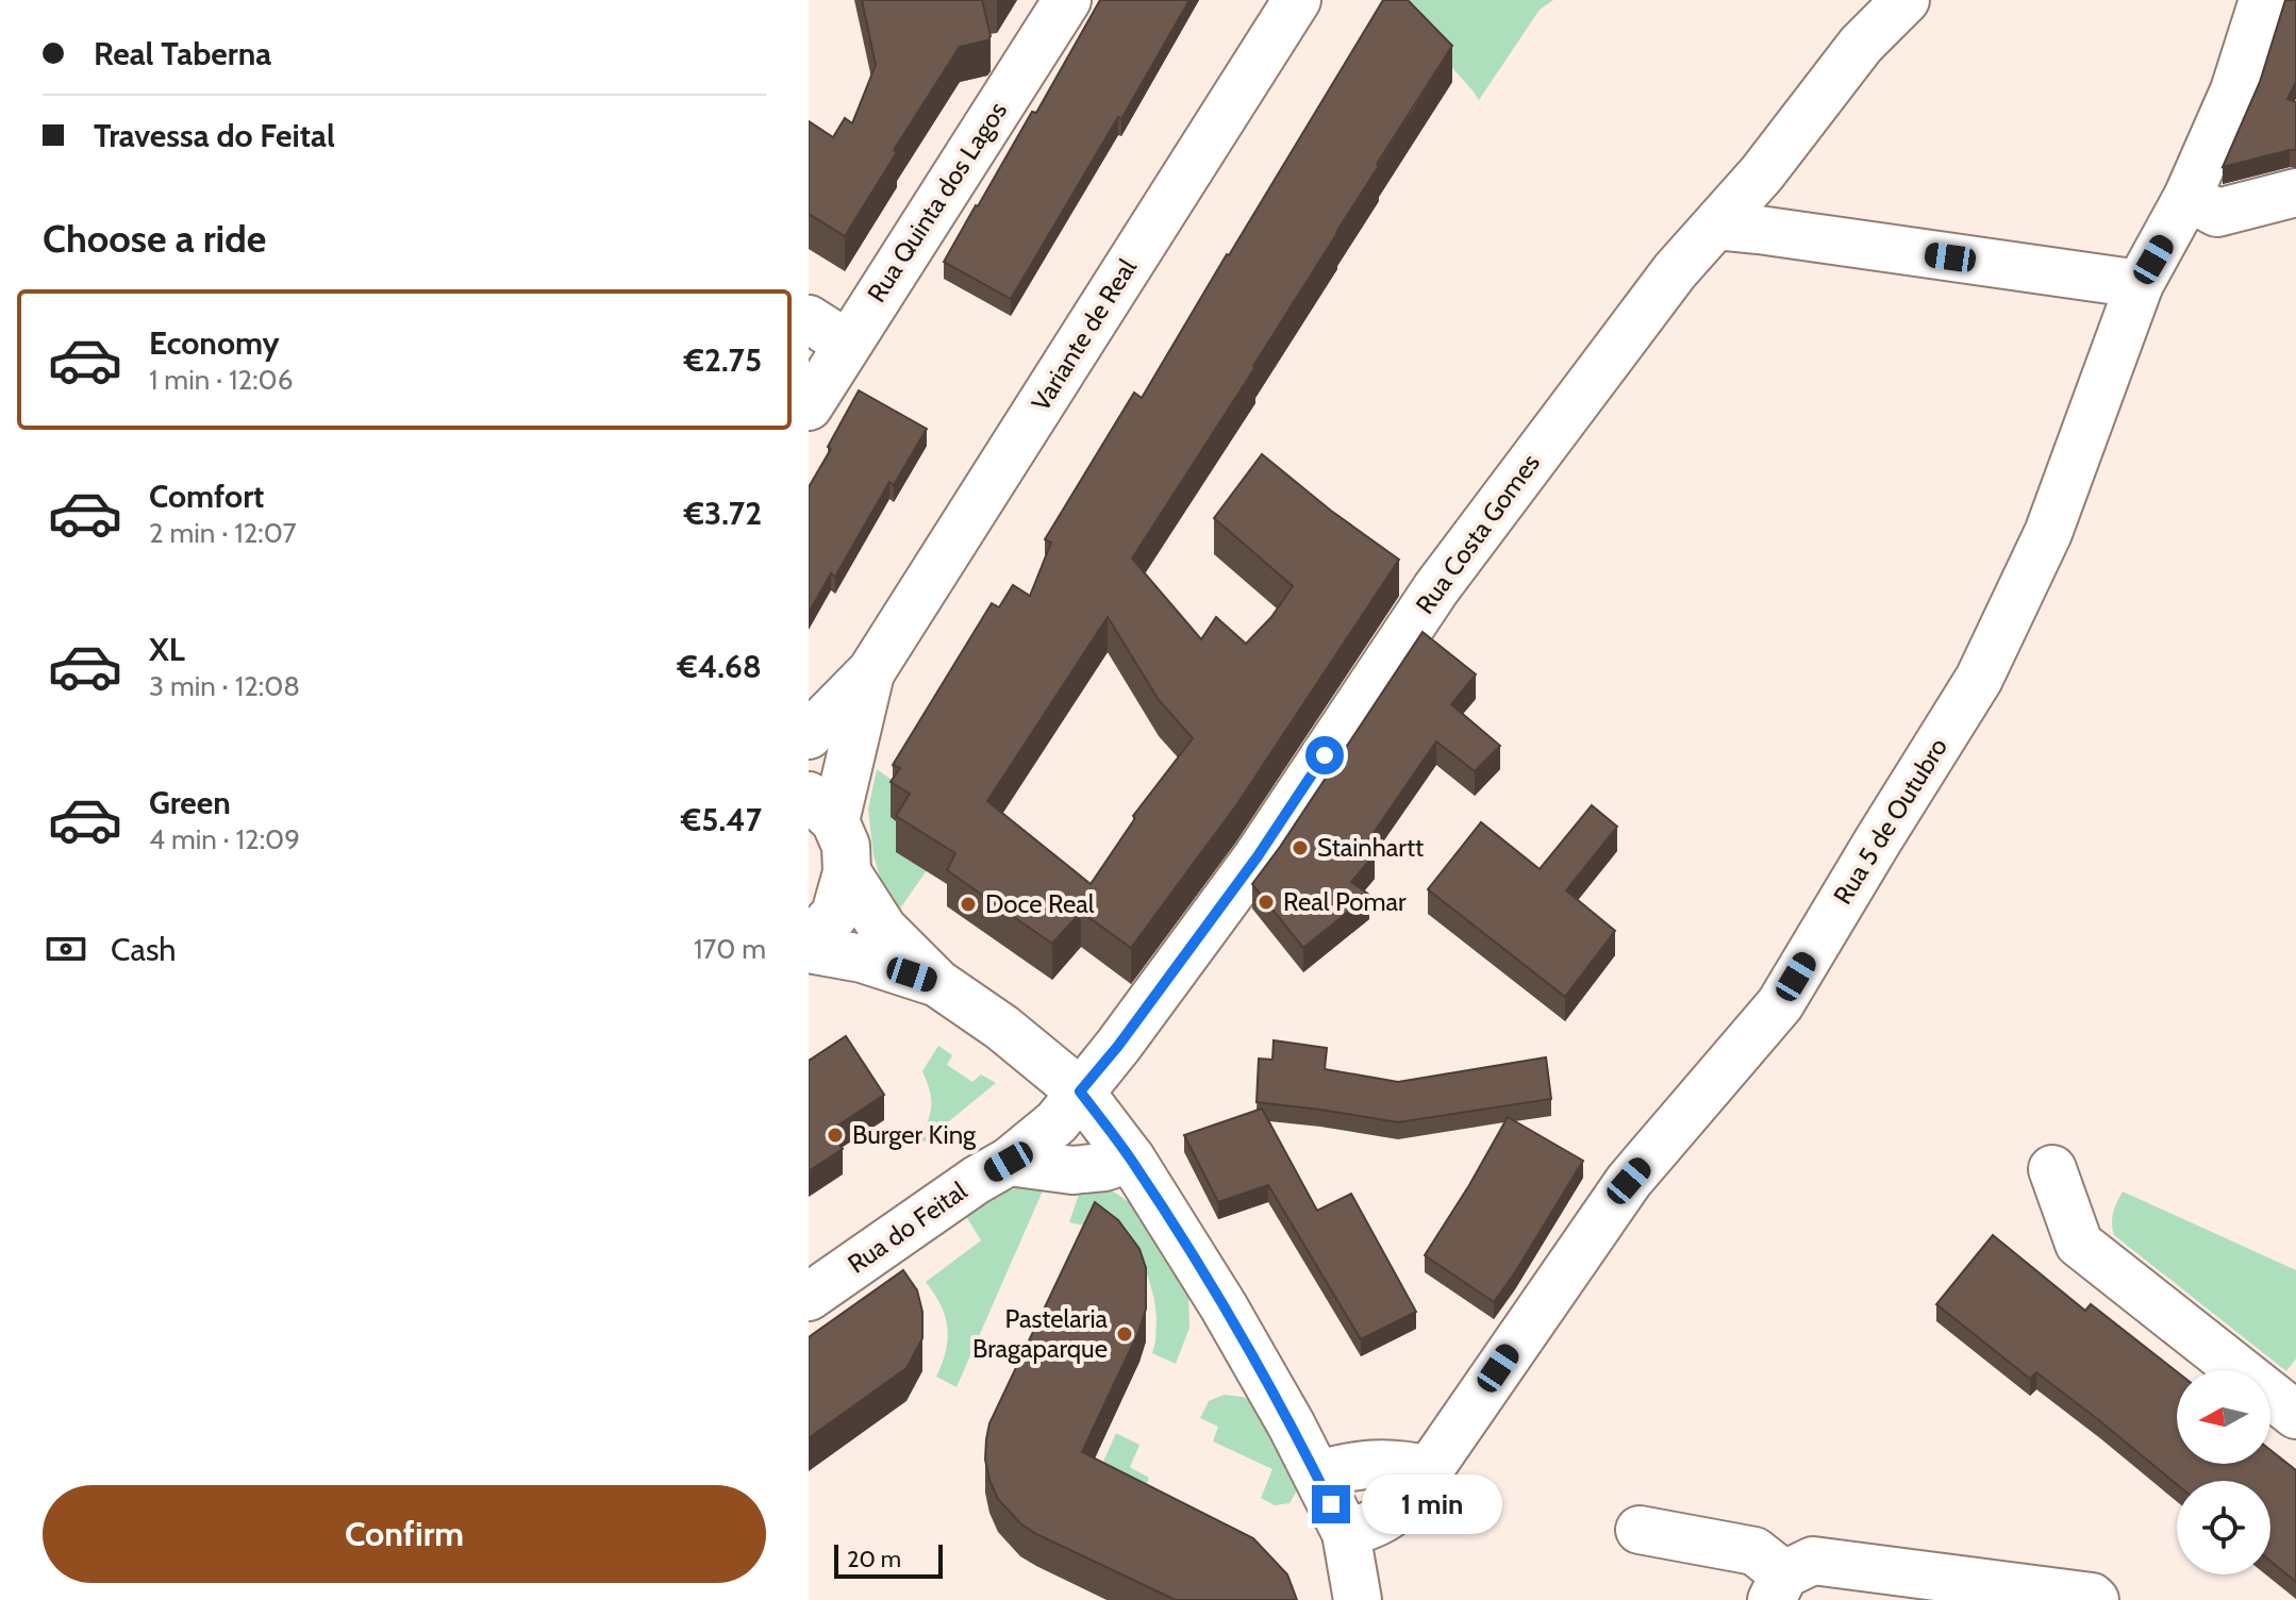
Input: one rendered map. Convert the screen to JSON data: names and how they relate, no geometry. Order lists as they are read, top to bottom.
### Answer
{
  "streets": {
    "street": [
      "Rua Quinta dos Lagos",
      "Variante de Real",
      "Rua Costa Gomes",
      "Rua 5 de Outubro",
      "Rua do Feital"
    ]
  },
  "crossings": [
    ["Rua Costa Gomes", "Rua do Feital"]
  ],
  "places": [
    "Stainhartt",
    "Real Pomar",
    "Doce Real",
    "Burger King",
    "Pastelaria Bragaparque"
  ],
  "scale_bar": "20 m",
  "north": "left",
  "page": {
    "banner": ["Real Taberna", "Travessa do Feital"],
    "heading": "Choose a ride",
    "list": [
      {
        "name": "Economy",
        "note": "1 min · 12:06",
        "value": "€2.75"
      },
      {
        "name": "Comfort",
        "note": "2 min · 12:07",
        "value": "€3.72"
      },
      {
        "name": "XL",
        "note": "3 min · 12:08",
        "value": "€4.68"
      },
      {
        "name": "Green",
        "note": "4 min · 12:09",
        "value": "€5.47"
      }
    ],
    "pay": ["Cash", "170 m"],
    "buttons": "Confirm",
    "bubble": "1 min",
    "scale": "20 m"
  }
}
